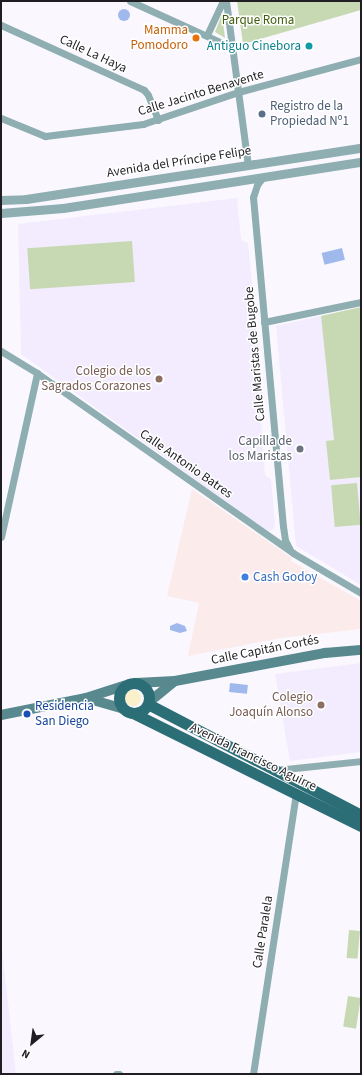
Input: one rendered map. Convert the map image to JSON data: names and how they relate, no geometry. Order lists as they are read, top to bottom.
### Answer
{
  "streets": {
    "main road": ["Calle Capitán Cortés", "Avenida Francisco Aguirre"],
    "street": [
      "Calle La Haya",
      "Calle Jacinto Benavente",
      "Avenida del Príncipe Felipe",
      "Calle Maristas de Bugobe",
      "Calle Antonio Batres",
      "Calle Paralela"
    ]
  },
  "crossings": [
    ["Calle La Haya", "Calle Jacinto Benavente"],
    ["Calle Maristas de Bugobe", "Calle Antonio Batres"],
    ["Calle Capitán Cortés", "Avenida Francisco Aguirre"],
    ["Avenida Francisco Aguirre", "Calle Paralela"]
  ],
  "parks": ["Parque Roma"],
  "places": [
    "Mamma Pomodoro",
    "Antiguo Cinebora",
    "Registro de la Propiedad Nº1",
    "Colegio de los Sagrados Corazones",
    "Capilla de los Maristas",
    "Cash Godoy",
    "Colegio Joaquín Alonso",
    "Residencia San Diego"
  ],
  "north": "bottom left"
}
